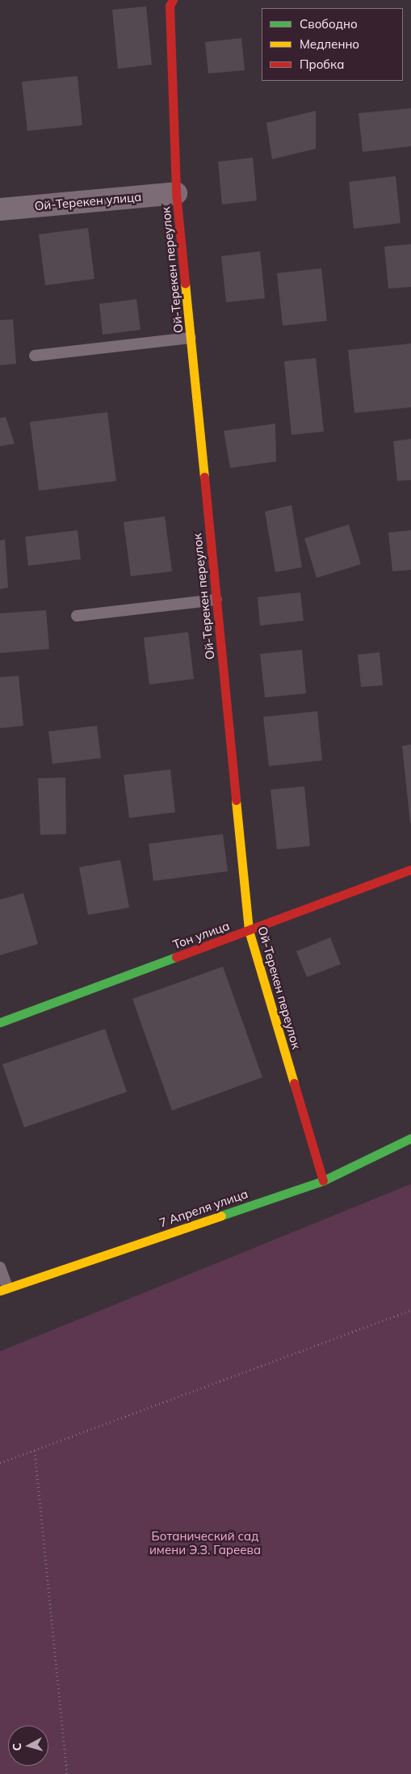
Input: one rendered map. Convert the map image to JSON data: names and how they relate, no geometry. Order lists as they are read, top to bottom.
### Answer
{
  "streets": {
    "street": [
      "Ой-Терекен улица",
      "Ой-Терекен переулок",
      "Тон улица",
      "7 Апреля улица"
    ]
  },
  "crossings": [
    ["Ой-Терекен улица", "Ой-Терекен переулок"],
    ["Ой-Терекен переулок", "Тон улица"],
    ["Ой-Терекен переулок", "7 Апреля улица"]
  ],
  "parks": ["Ботанический сад имени Э.З. Гареева"],
  "legend": ["Свободно", "Медленно", "Пробка"],
  "north": "left"
}
